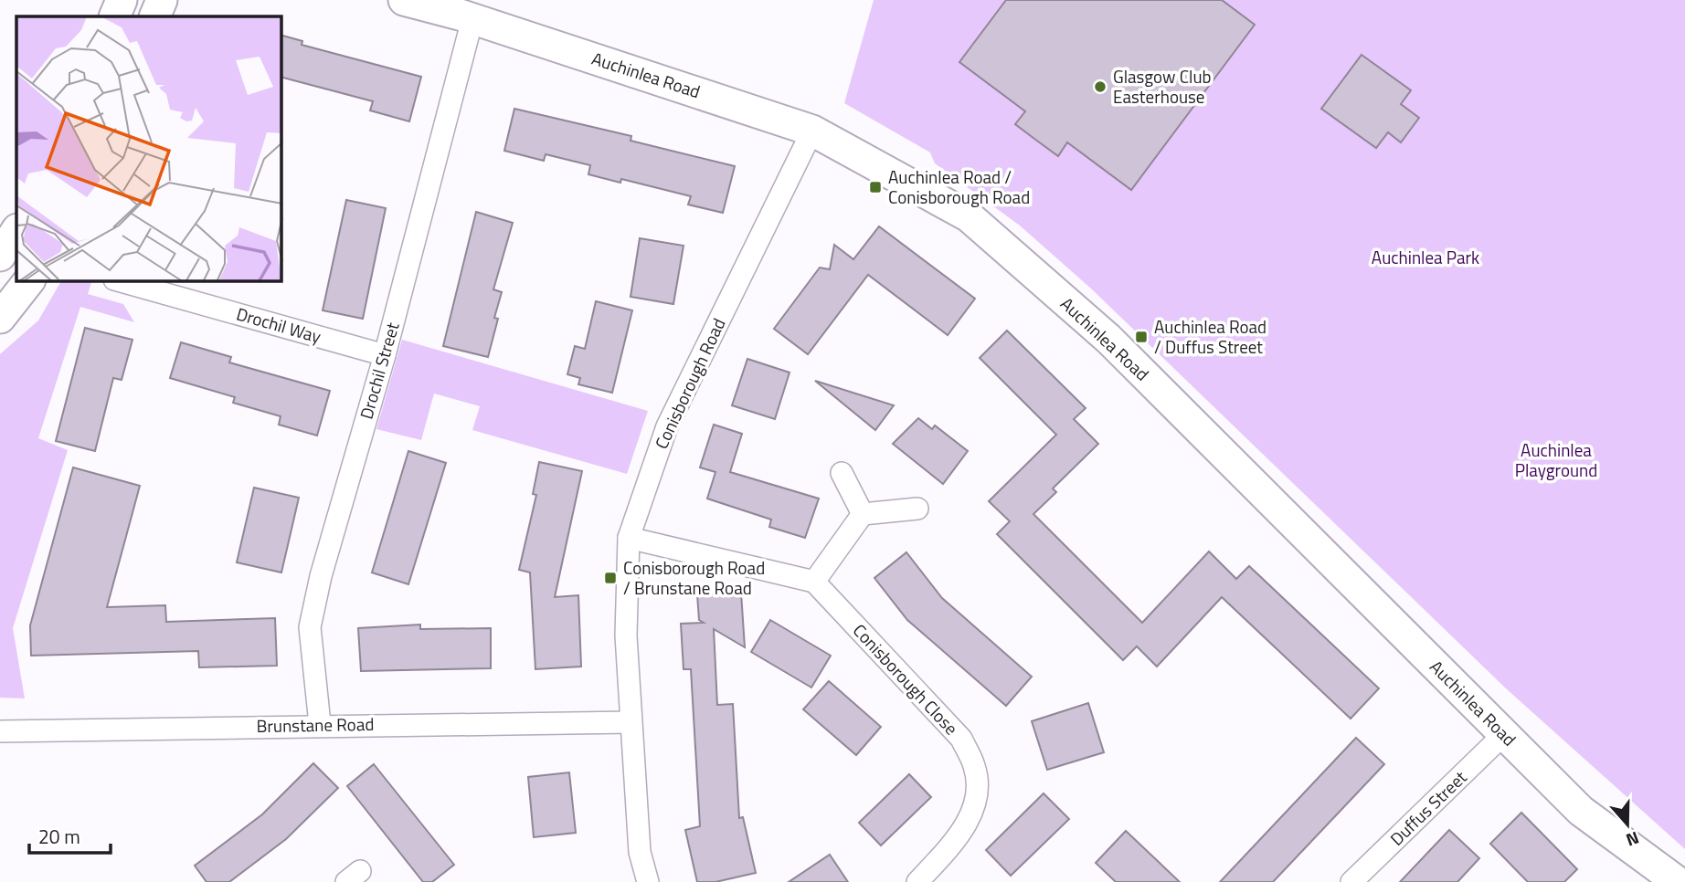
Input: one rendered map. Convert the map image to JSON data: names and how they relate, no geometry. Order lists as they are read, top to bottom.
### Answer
{
  "streets": {
    "street": [
      "Auchinlea Road",
      "Drochil Way",
      "Drochil Street",
      "Conisborough Road",
      "Conisborough Close",
      "Brunstane Road",
      "Duffus Street"
    ]
  },
  "crossings": [
    ["Auchinlea Road", "Drochil Street"],
    ["Auchinlea Road", "Conisborough Road"],
    ["Auchinlea Road", "Duffus Street"],
    ["Drochil Way", "Drochil Street"],
    ["Drochil Street", "Brunstane Road"],
    ["Conisborough Road", "Brunstane Road"]
  ],
  "parks": ["Auchinlea Park", "Auchinlea Playground"],
  "places": {
    "other": ["Glasgow Club Easterhouse"],
    "transit": ["Auchinlea Road / Conisborough Road", "Auchinlea Road / Duffus Street", "Conisborough Road / Brunstane Road"]
  },
  "scale_bar": "20 m",
  "north": "bottom"
}
